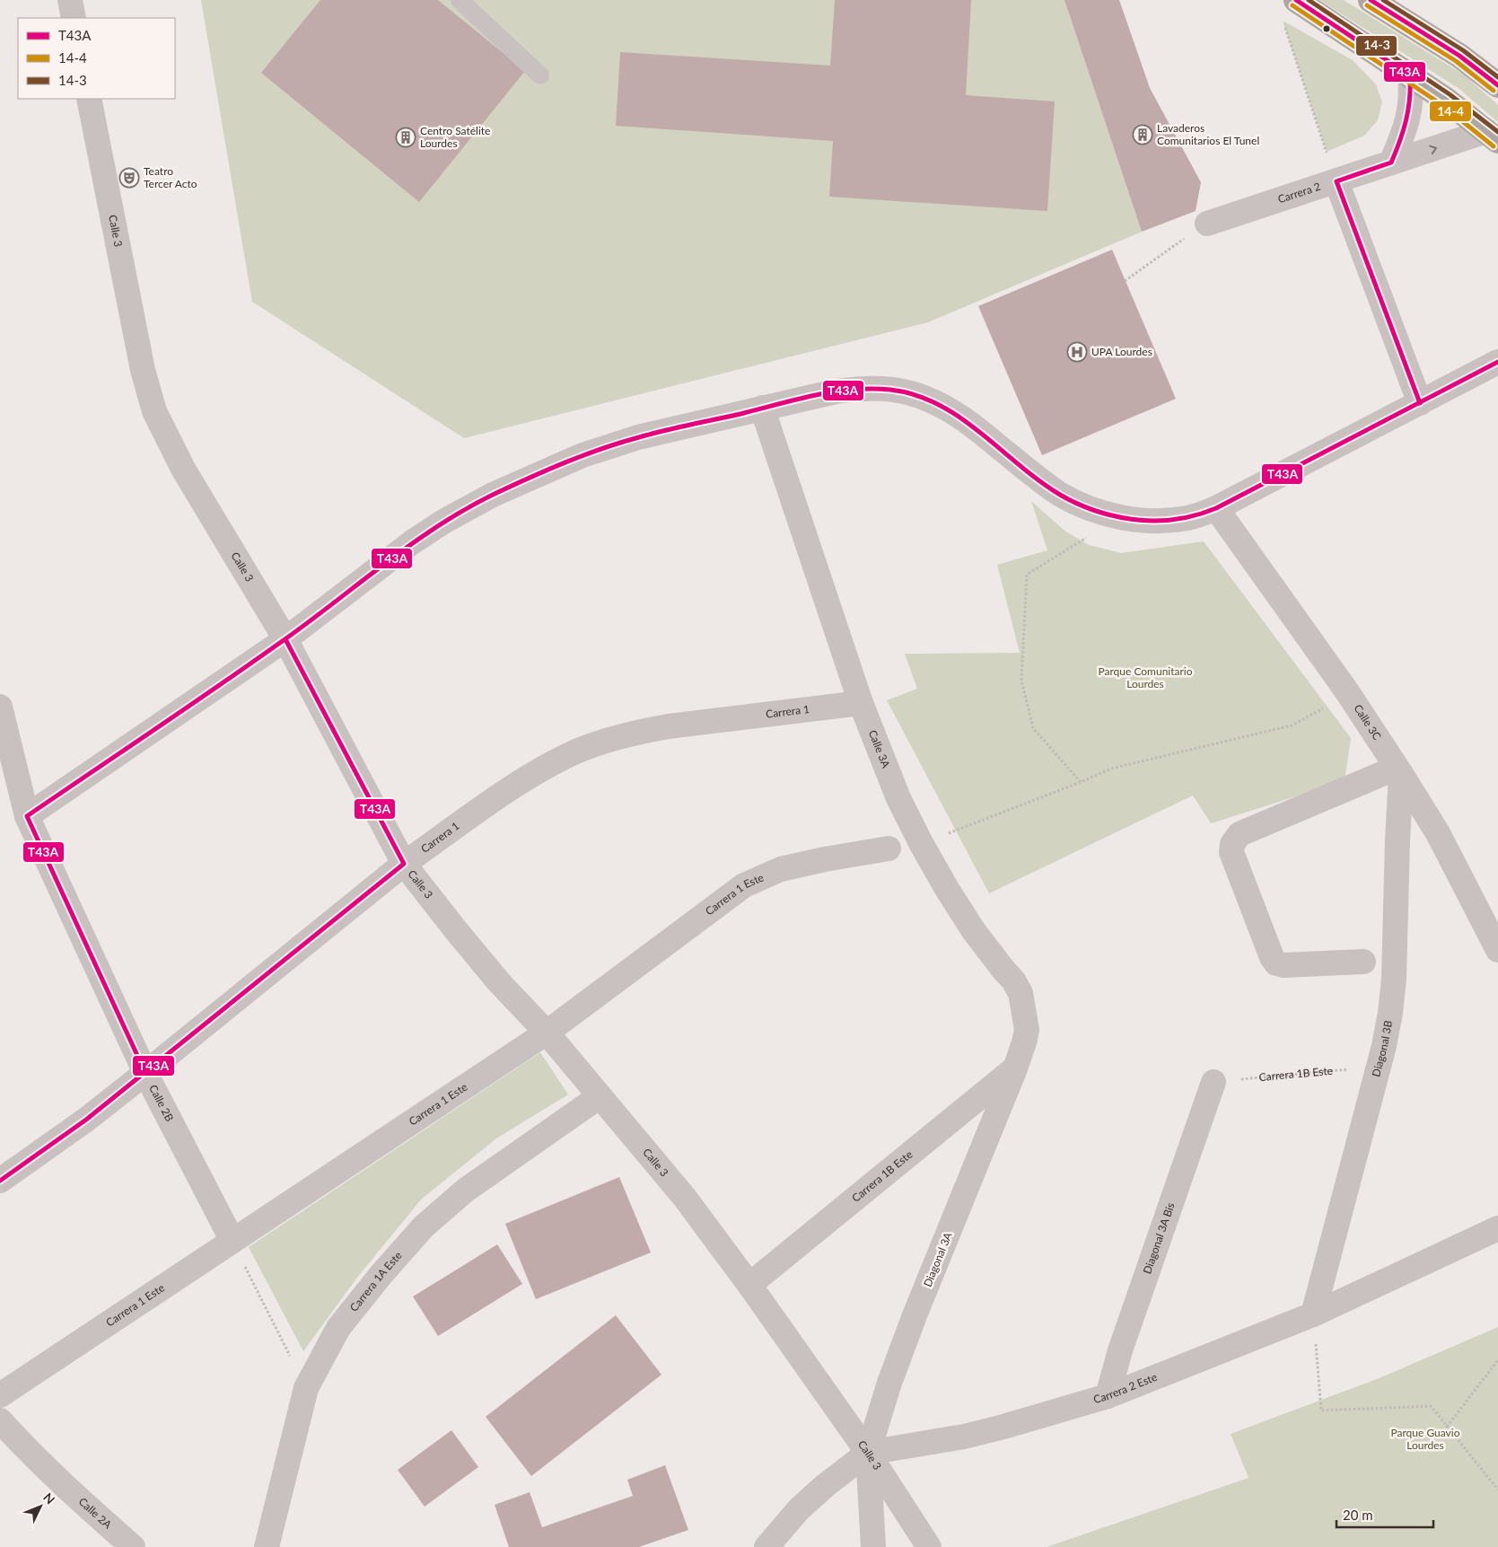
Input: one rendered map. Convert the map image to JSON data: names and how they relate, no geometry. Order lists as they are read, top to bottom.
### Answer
{
  "streets": {
    "street": [
      "Carrera 2",
      "Calle 3",
      "Carrera 1",
      "Calle 3C",
      "Calle 3A",
      "Carrera 1 Este",
      "Diagonal 3B",
      "Carrera 1B Este",
      "Calle 2B",
      "Diagonal 3A Bis",
      "Diagonal 3A",
      "Carrera 1A Este",
      "Carrera 2 Este",
      "Calle 2A"
    ]
  },
  "crossings": [
    ["Calle 3", "Carrera 1"],
    ["Calle 3", "Carrera 1 Este"],
    ["Calle 3", "Carrera 1B Este"],
    ["Calle 3", "Diagonal 3A"],
    ["Calle 3", "Carrera 1A Este"],
    ["Calle 3", "Carrera 2 Este"],
    ["Carrera 1", "Calle 3A"],
    ["Carrera 1", "Calle 2B"],
    ["Calle 3C", "Diagonal 3B"],
    ["Calle 3A", "Carrera 1B Este"],
    ["Calle 3A", "Diagonal 3A"],
    ["Carrera 1 Este", "Calle 2B"],
    ["Diagonal 3B", "Carrera 1B Este"],
    ["Diagonal 3B", "Carrera 2 Este"],
    ["Carrera 1B Este", "Diagonal 3A Bis"],
    ["Carrera 1B Este", "Diagonal 3A"],
    ["Diagonal 3A Bis", "Carrera 2 Este"],
    ["Diagonal 3A", "Carrera 2 Este"]
  ],
  "parks": ["Parque Comunitario Lourdes", "Parque Guavio Lourdes"],
  "places": {
    "building": ["Lavaderos Comunitarios El Tunel", "Centro Satélite Lourdes"],
    "theatre": ["Teatro Tercer Acto"],
    "hospital": ["UPA Lourdes"]
  },
  "lines": ["transit line T43A", "transit line 14-3", "transit line 14-4"],
  "legend": ["T43A", "14-4", "14-3"],
  "scale_bar": "20 m",
  "north": "top right"
}
